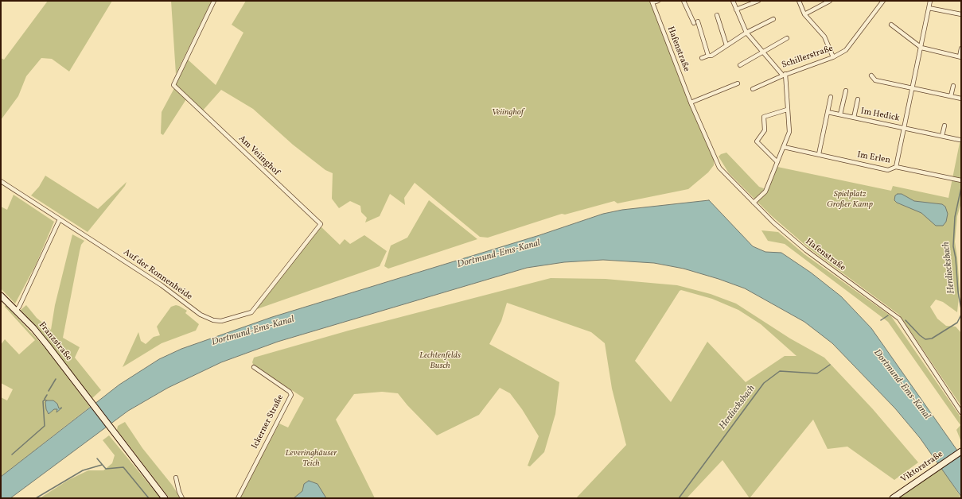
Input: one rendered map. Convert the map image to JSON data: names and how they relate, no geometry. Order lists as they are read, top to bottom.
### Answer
{
  "streets": {
    "main road": ["Franzstraße", "Viktorstraße"],
    "street": [
      "Hafenstraße",
      "Schillerstraße",
      "Im Hedick",
      "Am Veiinghof",
      "Im Erlen",
      "Auf der Ronnenheide",
      "Ickerner Straße"
    ]
  },
  "crossings": [
    ["Am Veiinghof", "Auf der Ronnenheide"]
  ],
  "water": ["Dortmund-Ems-Kanal", "Herdiecksbach"],
  "parks": [
    "Veiinghof",
    "Spielplatz Großer Kamp",
    "Lechtenfelds Busch",
    "Leveringhäuser Teich"
  ]
}
